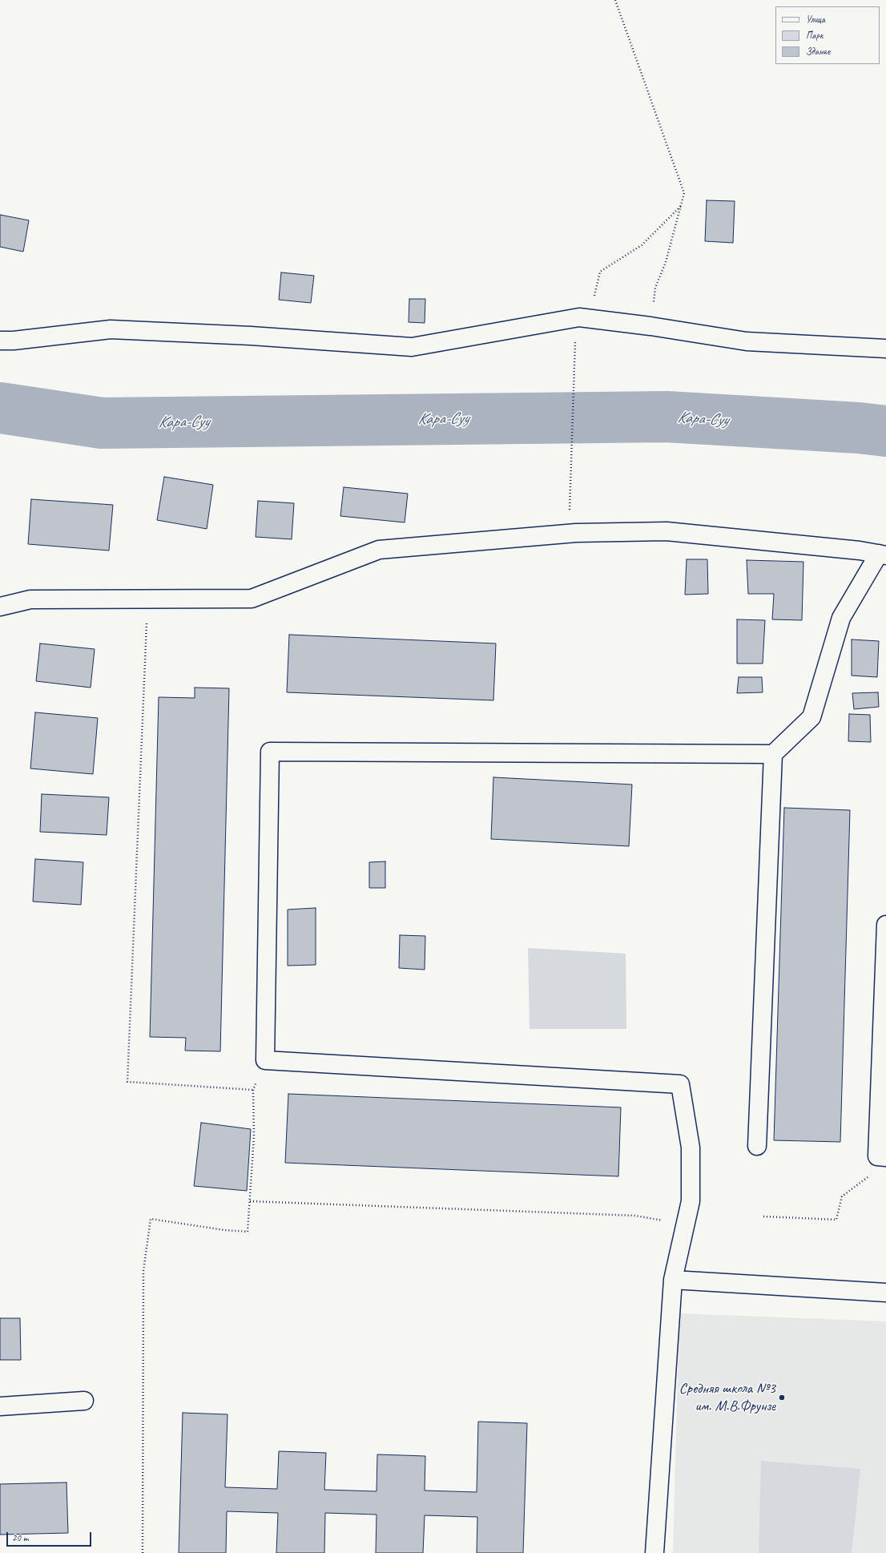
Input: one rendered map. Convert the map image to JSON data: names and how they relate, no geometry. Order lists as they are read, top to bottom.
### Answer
{
  "water": ["Кара-Суу"],
  "places": ["Средняя школа №3 им. М.В.Фрунзе"],
  "legend": ["Улица", "Парк", "Здание"],
  "scale_bar": "20 m"
}
